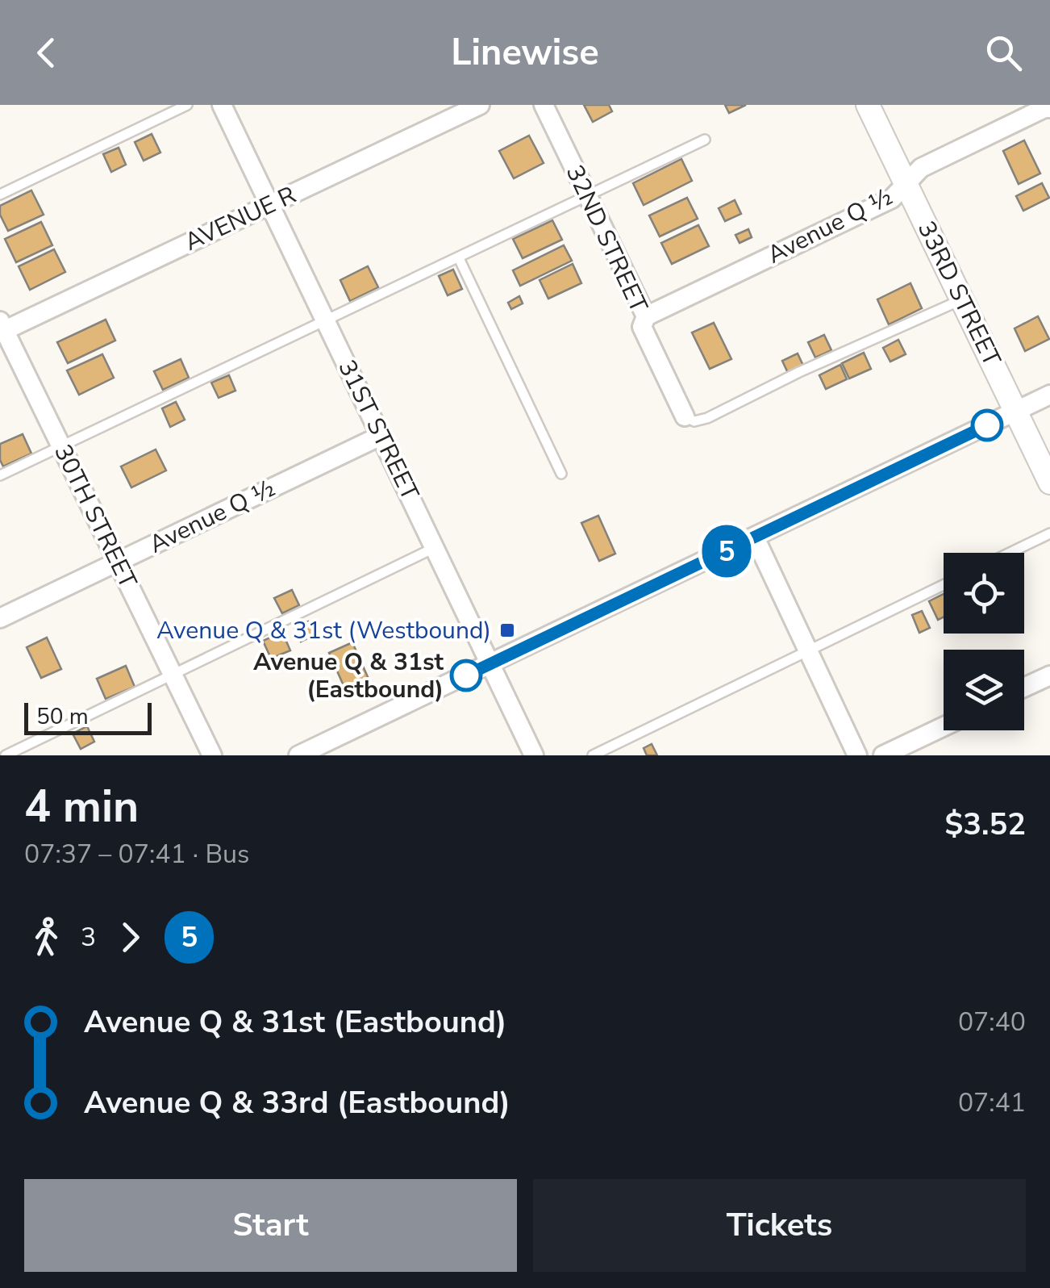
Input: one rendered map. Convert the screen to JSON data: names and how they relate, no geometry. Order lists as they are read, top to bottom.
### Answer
{
  "streets": {
    "street": [
      "AVENUE R",
      "Avenue Q ½",
      "32ND STREET",
      "33RD STREET",
      "31ST STREET",
      "30TH STREET"
    ]
  },
  "crossings": [
    ["AVENUE R", "31ST STREET"],
    ["AVENUE R", "30TH STREET"],
    ["Avenue Q ½", "32ND STREET"],
    ["Avenue Q ½", "33RD STREET"],
    ["Avenue Q ½", "31ST STREET"],
    ["Avenue Q ½", "30TH STREET"]
  ],
  "places": {
    "transit": ["Avenue Q & 31st (Westbound)"],
    "other": ["Avenue Q & 31st (Eastbound)"]
  },
  "lines": ["bus line 5"],
  "scale_bar": "50 m",
  "page": {
    "header": "Linewise",
    "on_map": "5",
    "scale": "50 m",
    "heading": ["4 min", "07:37 – 07:41 · Bus", "$3.52"],
    "legs": ["3", "5"],
    "list": [
      {
        "name": "Avenue Q & 31st (Eastbound)",
        "value": "07:40"
      },
      {
        "name": "Avenue Q & 33rd (Eastbound)",
        "value": "07:41"
      }
    ],
    "buttons": ["Start", "Tickets"]
  }
}
